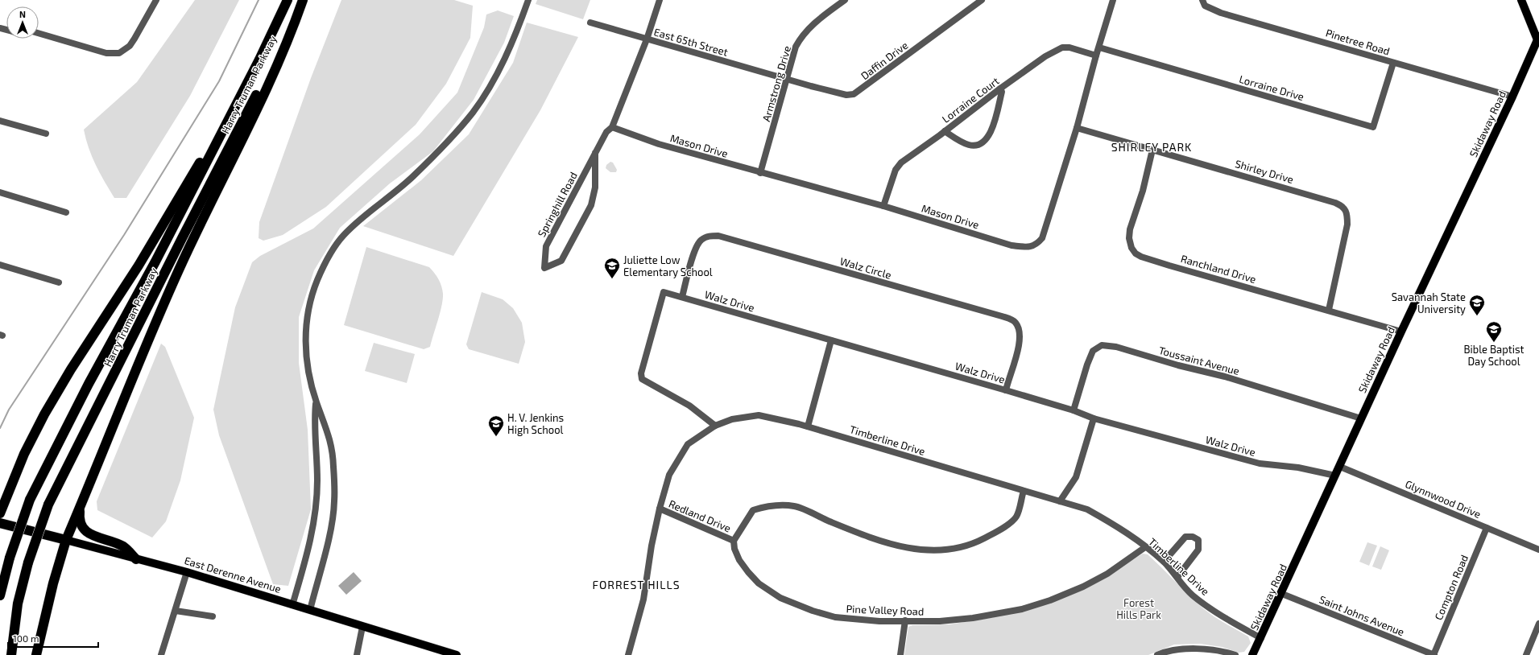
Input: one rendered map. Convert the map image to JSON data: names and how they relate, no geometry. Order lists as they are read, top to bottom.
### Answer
{
  "streets": {
    "highway": ["Harry Truman Parkway", "East Derenne Avenue"],
    "main road": ["Skidaway Road"],
    "street": [
      "East 65th Street",
      "Pinetree Road",
      "Daffin Drive",
      "Armstrong Drive",
      "Lorraine Drive",
      "Lorraine Court",
      "Mason Drive",
      "Shirley Drive",
      "Springhill Road",
      "Walz Circle",
      "Ranchland Drive",
      "Walz Drive",
      "Toussaint Avenue",
      "Timberline Drive",
      "Glynnwood Drive",
      "Redland Drive",
      "Compton Road",
      "Pine Valley Road",
      "Saint Johns Avenue"
    ]
  },
  "crossings": [
    ["East 65th Street", "Daffin Drive"],
    ["East 65th Street", "Armstrong Drive"],
    ["East 65th Street", "Springhill Road"],
    ["Pinetree Road", "Lorraine Drive"],
    ["Pinetree Road", "Skidaway Road"],
    ["Daffin Drive", "Armstrong Drive"],
    ["Armstrong Drive", "Mason Drive"],
    ["Lorraine Drive", "Mason Drive"],
    ["Lorraine Court", "Mason Drive"],
    ["Skidaway Road", "Ranchland Drive"],
    ["Skidaway Road", "Walz Drive"],
    ["Skidaway Road", "Toussaint Avenue"],
    ["Skidaway Road", "Timberline Drive"],
    ["Skidaway Road", "Glynnwood Drive"],
    ["Skidaway Road", "Saint Johns Avenue"],
    ["Mason Drive", "Shirley Drive"],
    ["Mason Drive", "Springhill Road"],
    ["Shirley Drive", "Ranchland Drive"],
    ["Walz Circle", "Walz Drive"],
    ["Walz Drive", "Toussaint Avenue"],
    ["Walz Drive", "Timberline Drive"],
    ["Timberline Drive", "Redland Drive"],
    ["Timberline Drive", "Pine Valley Road"],
    ["Glynnwood Drive", "Compton Road"],
    ["Redland Drive", "Pine Valley Road"],
    ["Compton Road", "Saint Johns Avenue"]
  ],
  "districts": ["SHIRLEY PARK", "FORREST HILLS"],
  "parks": ["Forest Hills Park"],
  "places": {
    "school or university": [
      "Juliette Low Elementary School",
      "Savannah State University",
      "Bible Baptist Day School",
      "H. V. Jenkins High School"
    ]
  },
  "scale_bar": "100 m",
  "north": "top"
}
